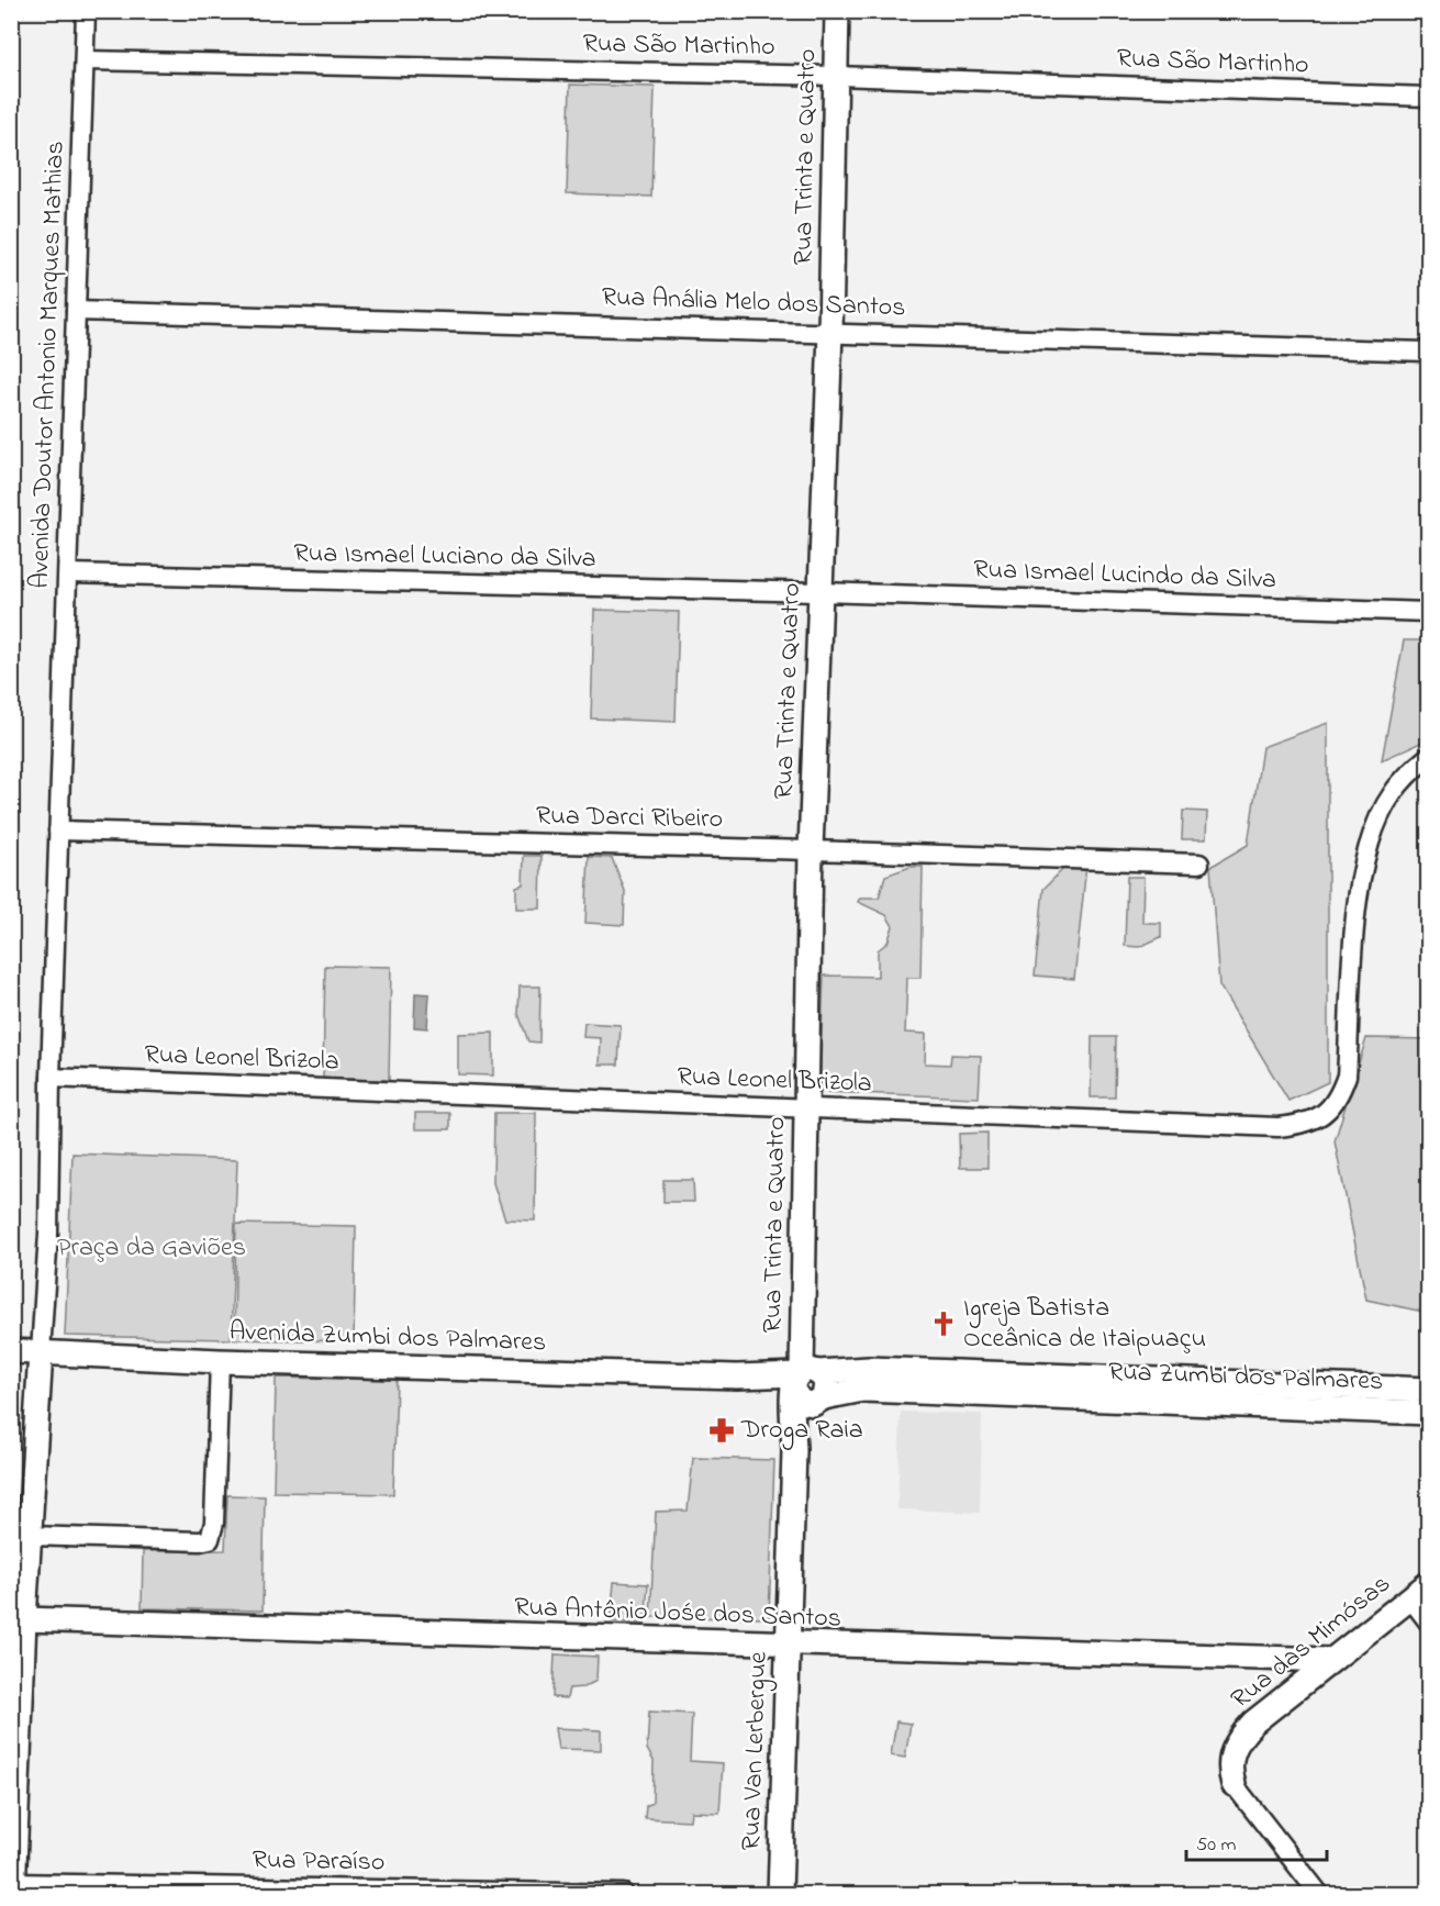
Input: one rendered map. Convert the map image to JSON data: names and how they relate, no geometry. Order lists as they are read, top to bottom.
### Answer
{
  "streets": {
    "street": [
      "Rua São Martinho",
      "Rua Trinta e Quatro",
      "Rua Anália Melo dos Santos",
      "Avenida Doutor Antonio Marques Mathias",
      "Rua Ismael Luciano da Silva",
      "Rua Ismael Lucindo da Silva",
      "Rua Darci Ribeiro",
      "Rua Leonel Brizola",
      "Avenida Zumbi dos Palmares",
      "Rua Zumbi dos Palmares",
      "Rua Antônio Jośe dos Santos",
      "Rua das Mimósas",
      "Rua Van Lerbergue",
      "Rua Paraíso"
    ]
  },
  "crossings": [
    ["Rua São Martinho", "Rua Trinta e Quatro"],
    ["Rua São Martinho", "Avenida Doutor Antonio Marques Mathias"],
    ["Rua Trinta e Quatro", "Rua Anália Melo dos Santos"],
    ["Rua Trinta e Quatro", "Rua Ismael Luciano da Silva"],
    ["Rua Trinta e Quatro", "Rua Ismael Lucindo da Silva"],
    ["Rua Trinta e Quatro", "Rua Darci Ribeiro"],
    ["Rua Trinta e Quatro", "Rua Leonel Brizola"],
    ["Rua Trinta e Quatro", "Avenida Zumbi dos Palmares"],
    ["Rua Trinta e Quatro", "Rua Zumbi dos Palmares"],
    ["Rua Trinta e Quatro", "Rua Van Lerbergue"],
    ["Rua Anália Melo dos Santos", "Avenida Doutor Antonio Marques Mathias"],
    ["Avenida Doutor Antonio Marques Mathias", "Rua Ismael Luciano da Silva"],
    ["Avenida Doutor Antonio Marques Mathias", "Rua Darci Ribeiro"],
    ["Avenida Doutor Antonio Marques Mathias", "Rua Leonel Brizola"],
    ["Avenida Doutor Antonio Marques Mathias", "Avenida Zumbi dos Palmares"],
    ["Rua Ismael Luciano da Silva", "Rua Ismael Lucindo da Silva"],
    ["Avenida Zumbi dos Palmares", "Rua Zumbi dos Palmares"],
    ["Avenida Zumbi dos Palmares", "Rua Van Lerbergue"],
    ["Rua Zumbi dos Palmares", "Rua Van Lerbergue"],
    ["Rua Antônio Jośe dos Santos", "Rua das Mimósas"],
    ["Rua Antônio Jośe dos Santos", "Rua Van Lerbergue"]
  ],
  "parks": ["Praça da Gaviões"],
  "places": {
    "church": ["Igreja Batista Oceânica de Itaipuaçu"],
    "pharmacy": ["Droga Raia"]
  },
  "scale_bar": "50 m"
}
